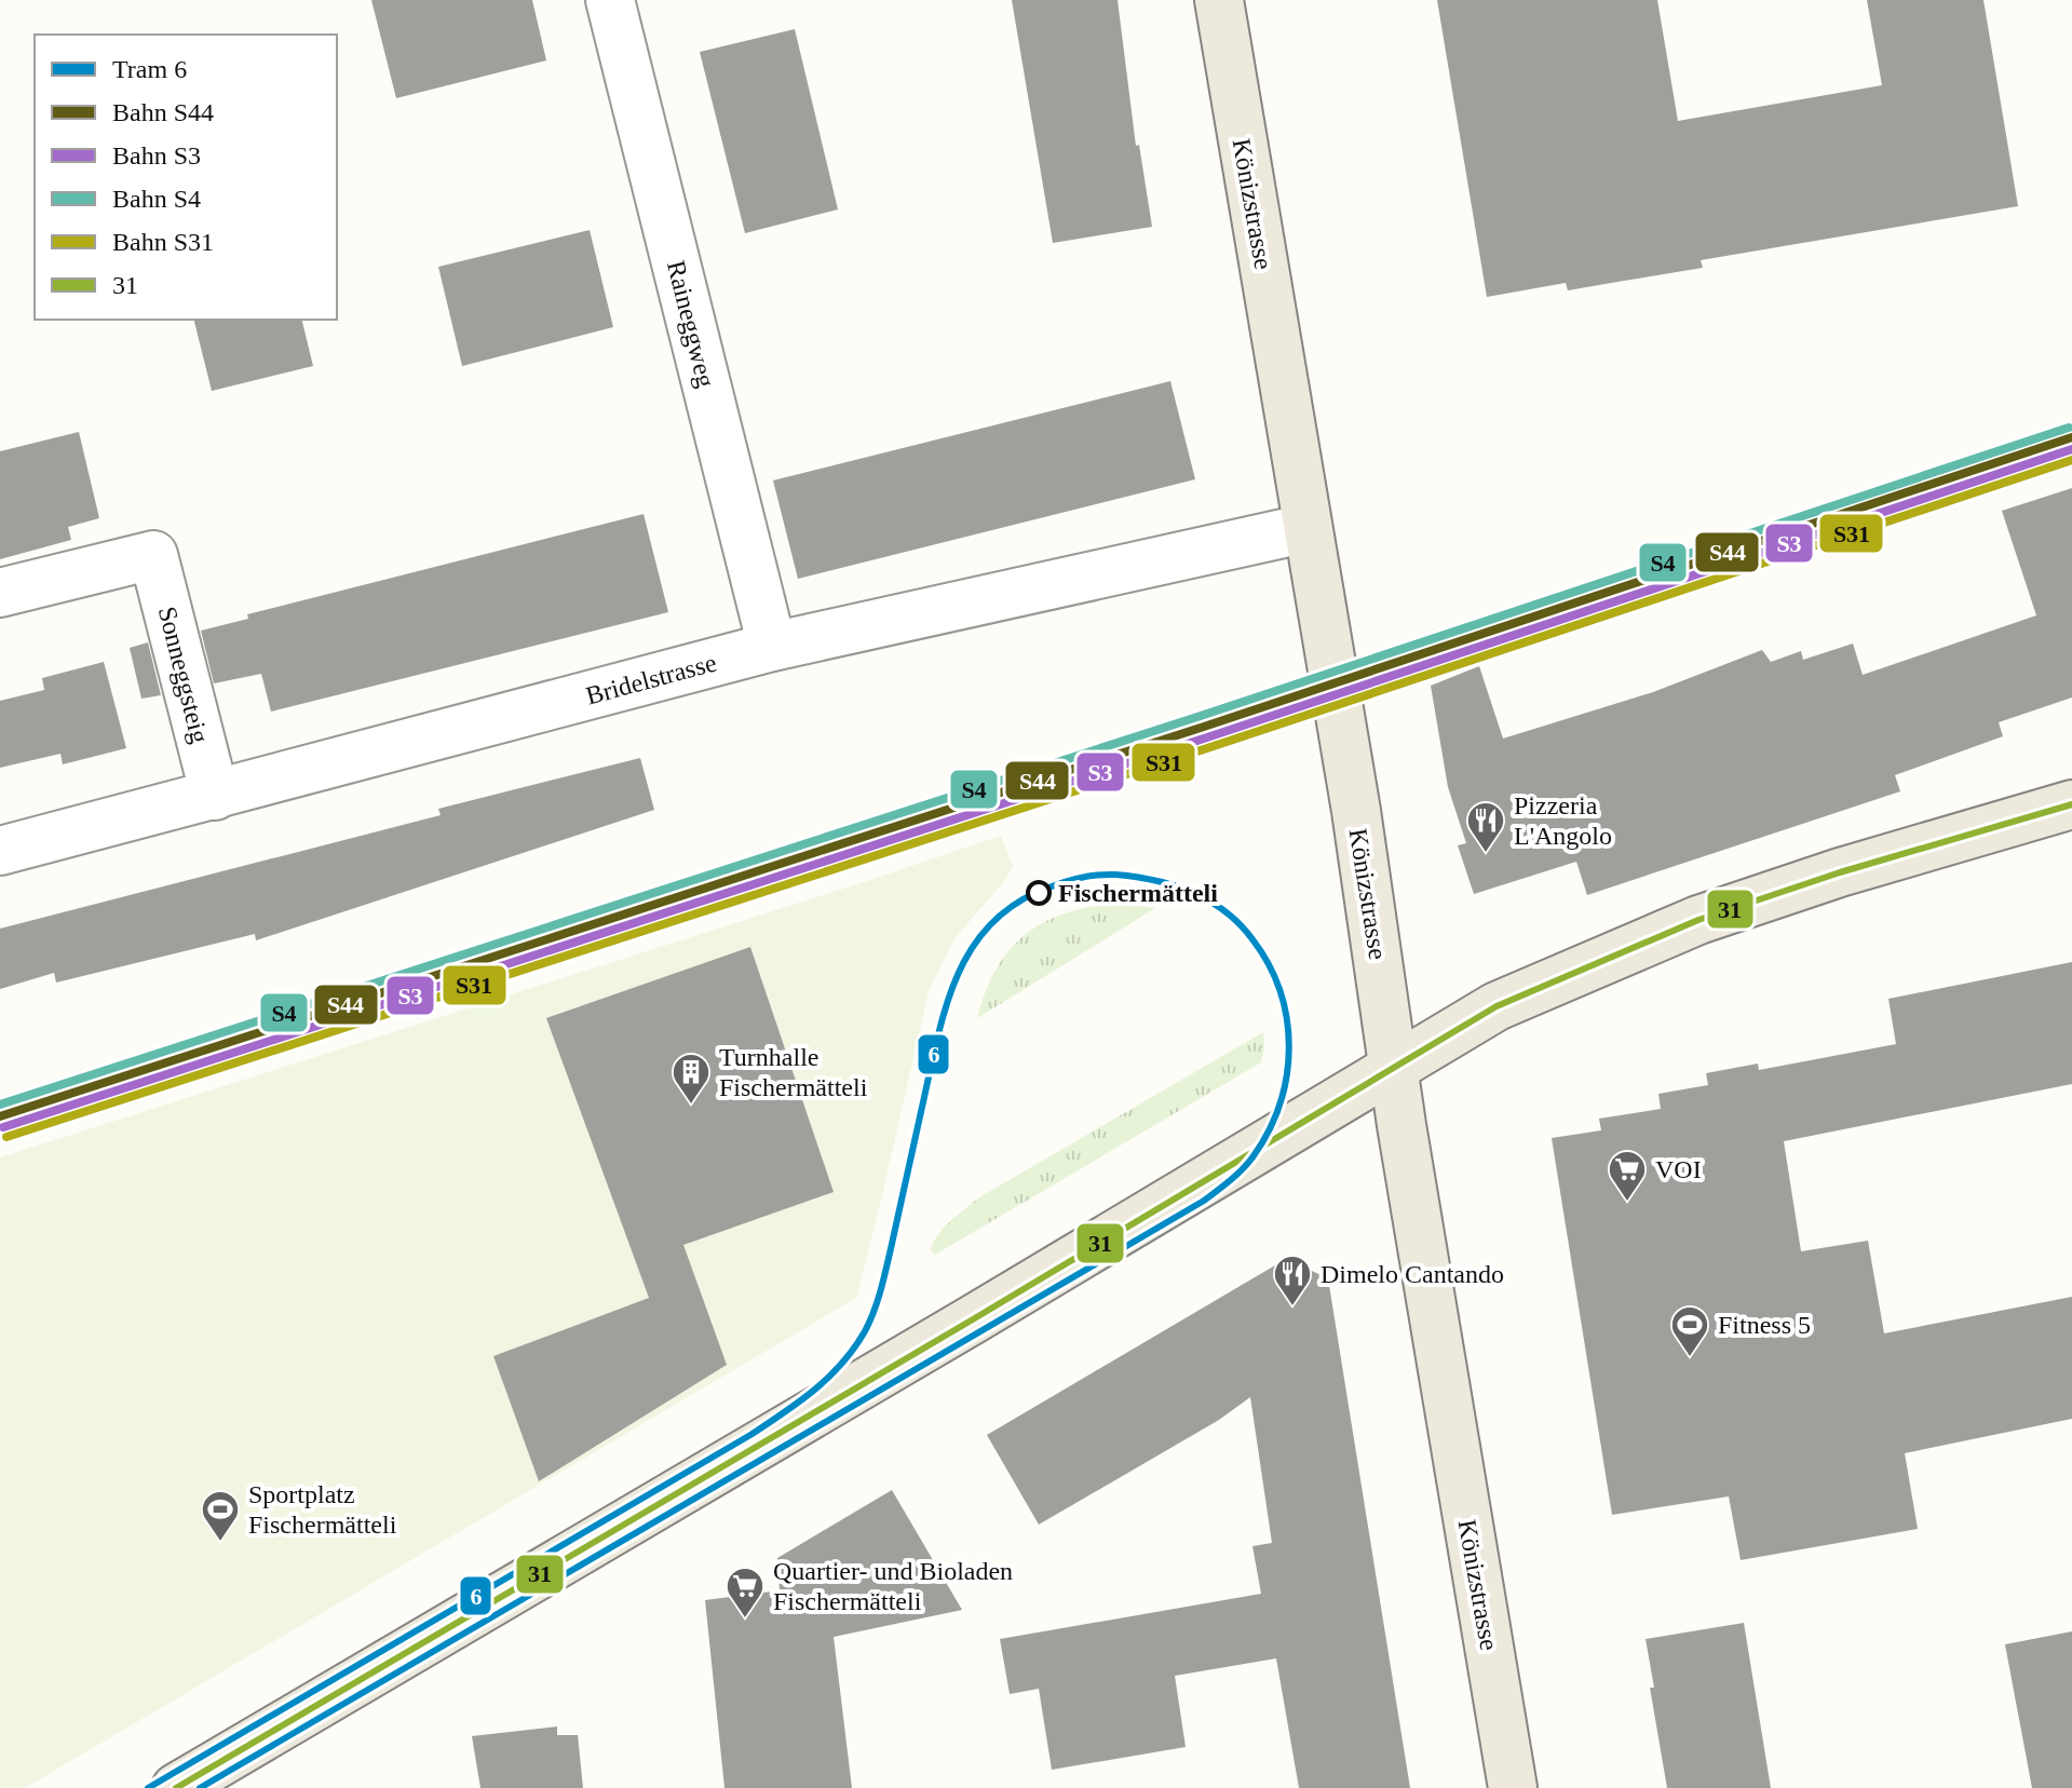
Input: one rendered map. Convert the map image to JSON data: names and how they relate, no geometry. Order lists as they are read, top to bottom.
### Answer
{
  "streets": {
    "main road": ["Könizstrasse"],
    "street": ["Raineggweg", "Sonneggsteig", "Bridelstrasse"]
  },
  "crossings": [
    ["Könizstrasse", "Bridelstrasse"],
    ["Raineggweg", "Bridelstrasse"],
    ["Sonneggsteig", "Bridelstrasse"]
  ],
  "places": {
    "restaurant": ["Pizzeria L'Angolo", "Dimelo Cantando"],
    "other": ["Fischermätteli"],
    "building": ["Turnhalle Fischermätteli"],
    "supermarket": ["VOI", "Quartier- und Bioladen Fischermätteli"],
    "sports": ["Fitness 5", "Sportplatz Fischermätteli"]
  },
  "lines": [
    "rail line S4",
    "rail line S44",
    "rail line S3",
    "rail line S31",
    "transit line 31",
    "tram line 6"
  ],
  "legend": [
    "Tram 6",
    "Bahn S44",
    "Bahn S3",
    "Bahn S4",
    "Bahn S31",
    "31"
  ]
}
